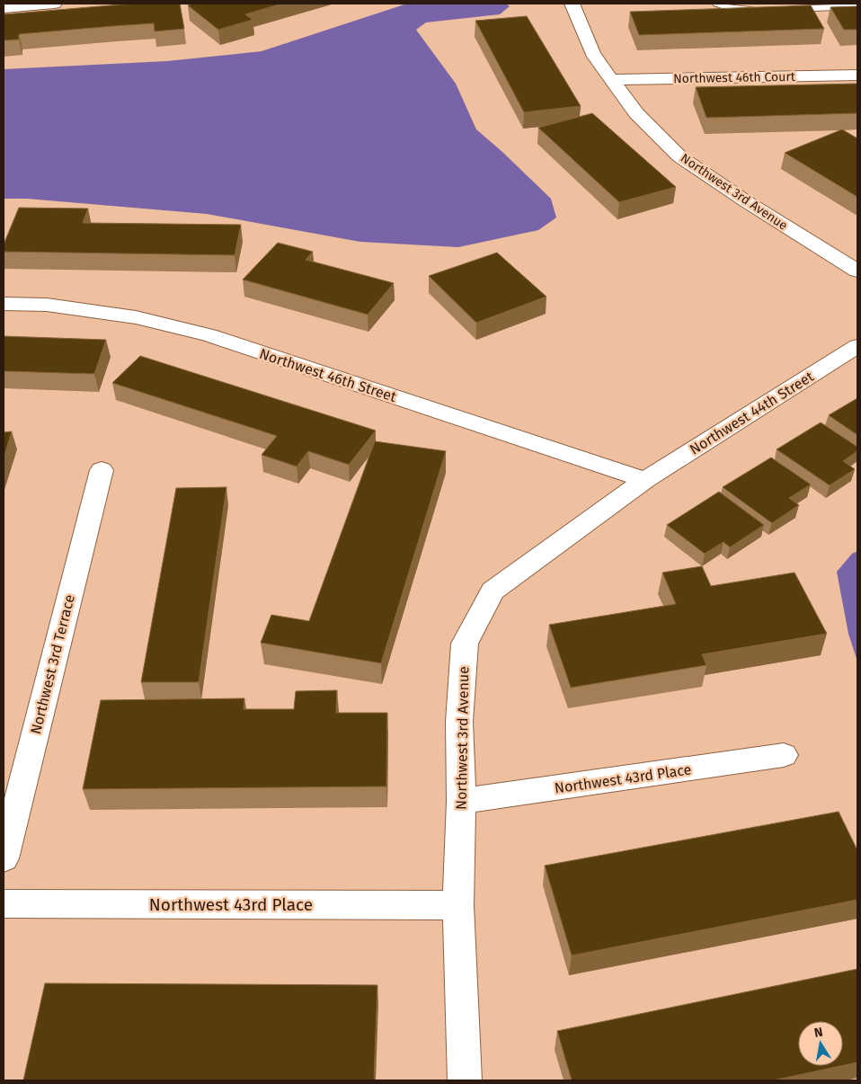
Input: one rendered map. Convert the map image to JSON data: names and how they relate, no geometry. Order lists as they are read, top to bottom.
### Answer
{
  "streets": {
    "street": [
      "Northwest 46th Court",
      "Northwest 3rd Avenue",
      "Northwest 46th Street",
      "Northwest 44th Street",
      "Northwest 3rd Terrace",
      "Northwest 43rd Place"
    ]
  },
  "crossings": [
    ["Northwest 46th Court", "Northwest 3rd Avenue"],
    ["Northwest 3rd Avenue", "Northwest 46th Street"],
    ["Northwest 3rd Avenue", "Northwest 44th Street"],
    ["Northwest 3rd Avenue", "Northwest 43rd Place"],
    ["Northwest 46th Street", "Northwest 44th Street"]
  ],
  "north": "top"
}
